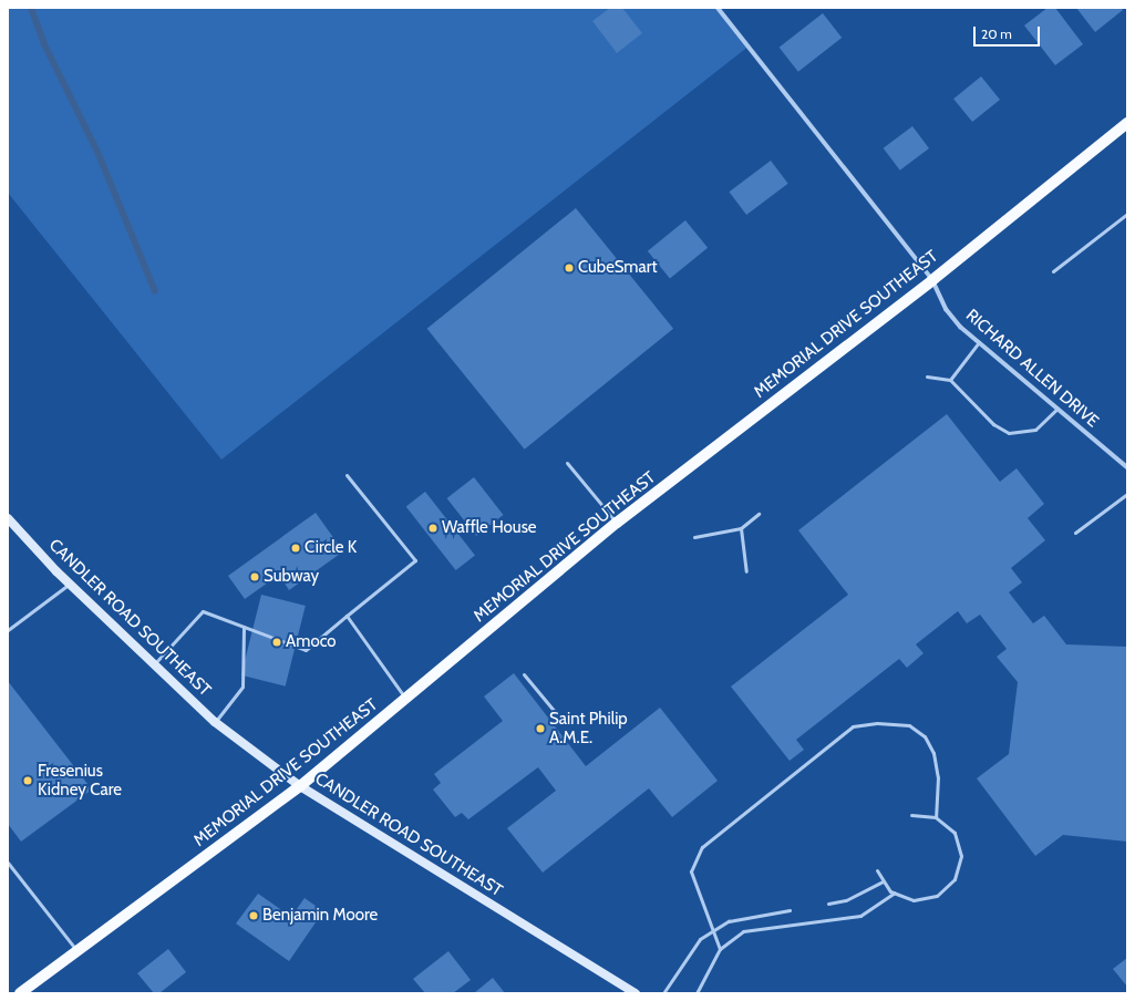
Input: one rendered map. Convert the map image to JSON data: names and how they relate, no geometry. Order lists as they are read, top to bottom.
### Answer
{
  "streets": {
    "main road": ["MEMORIAL DRIVE SOUTHEAST", "CANDLER ROAD SOUTHEAST"],
    "street": ["RICHARD ALLEN DRIVE"]
  },
  "crossings": [
    ["MEMORIAL DRIVE SOUTHEAST", "RICHARD ALLEN DRIVE"],
    ["MEMORIAL DRIVE SOUTHEAST", "CANDLER ROAD SOUTHEAST"]
  ],
  "places": [
    "CubeSmart",
    "Waffle House",
    "Circle K",
    "Subway",
    "Amoco",
    "Saint Philip A.M.E.",
    "Fresenius Kidney Care",
    "Benjamin Moore"
  ],
  "scale_bar": "20 m"
}
